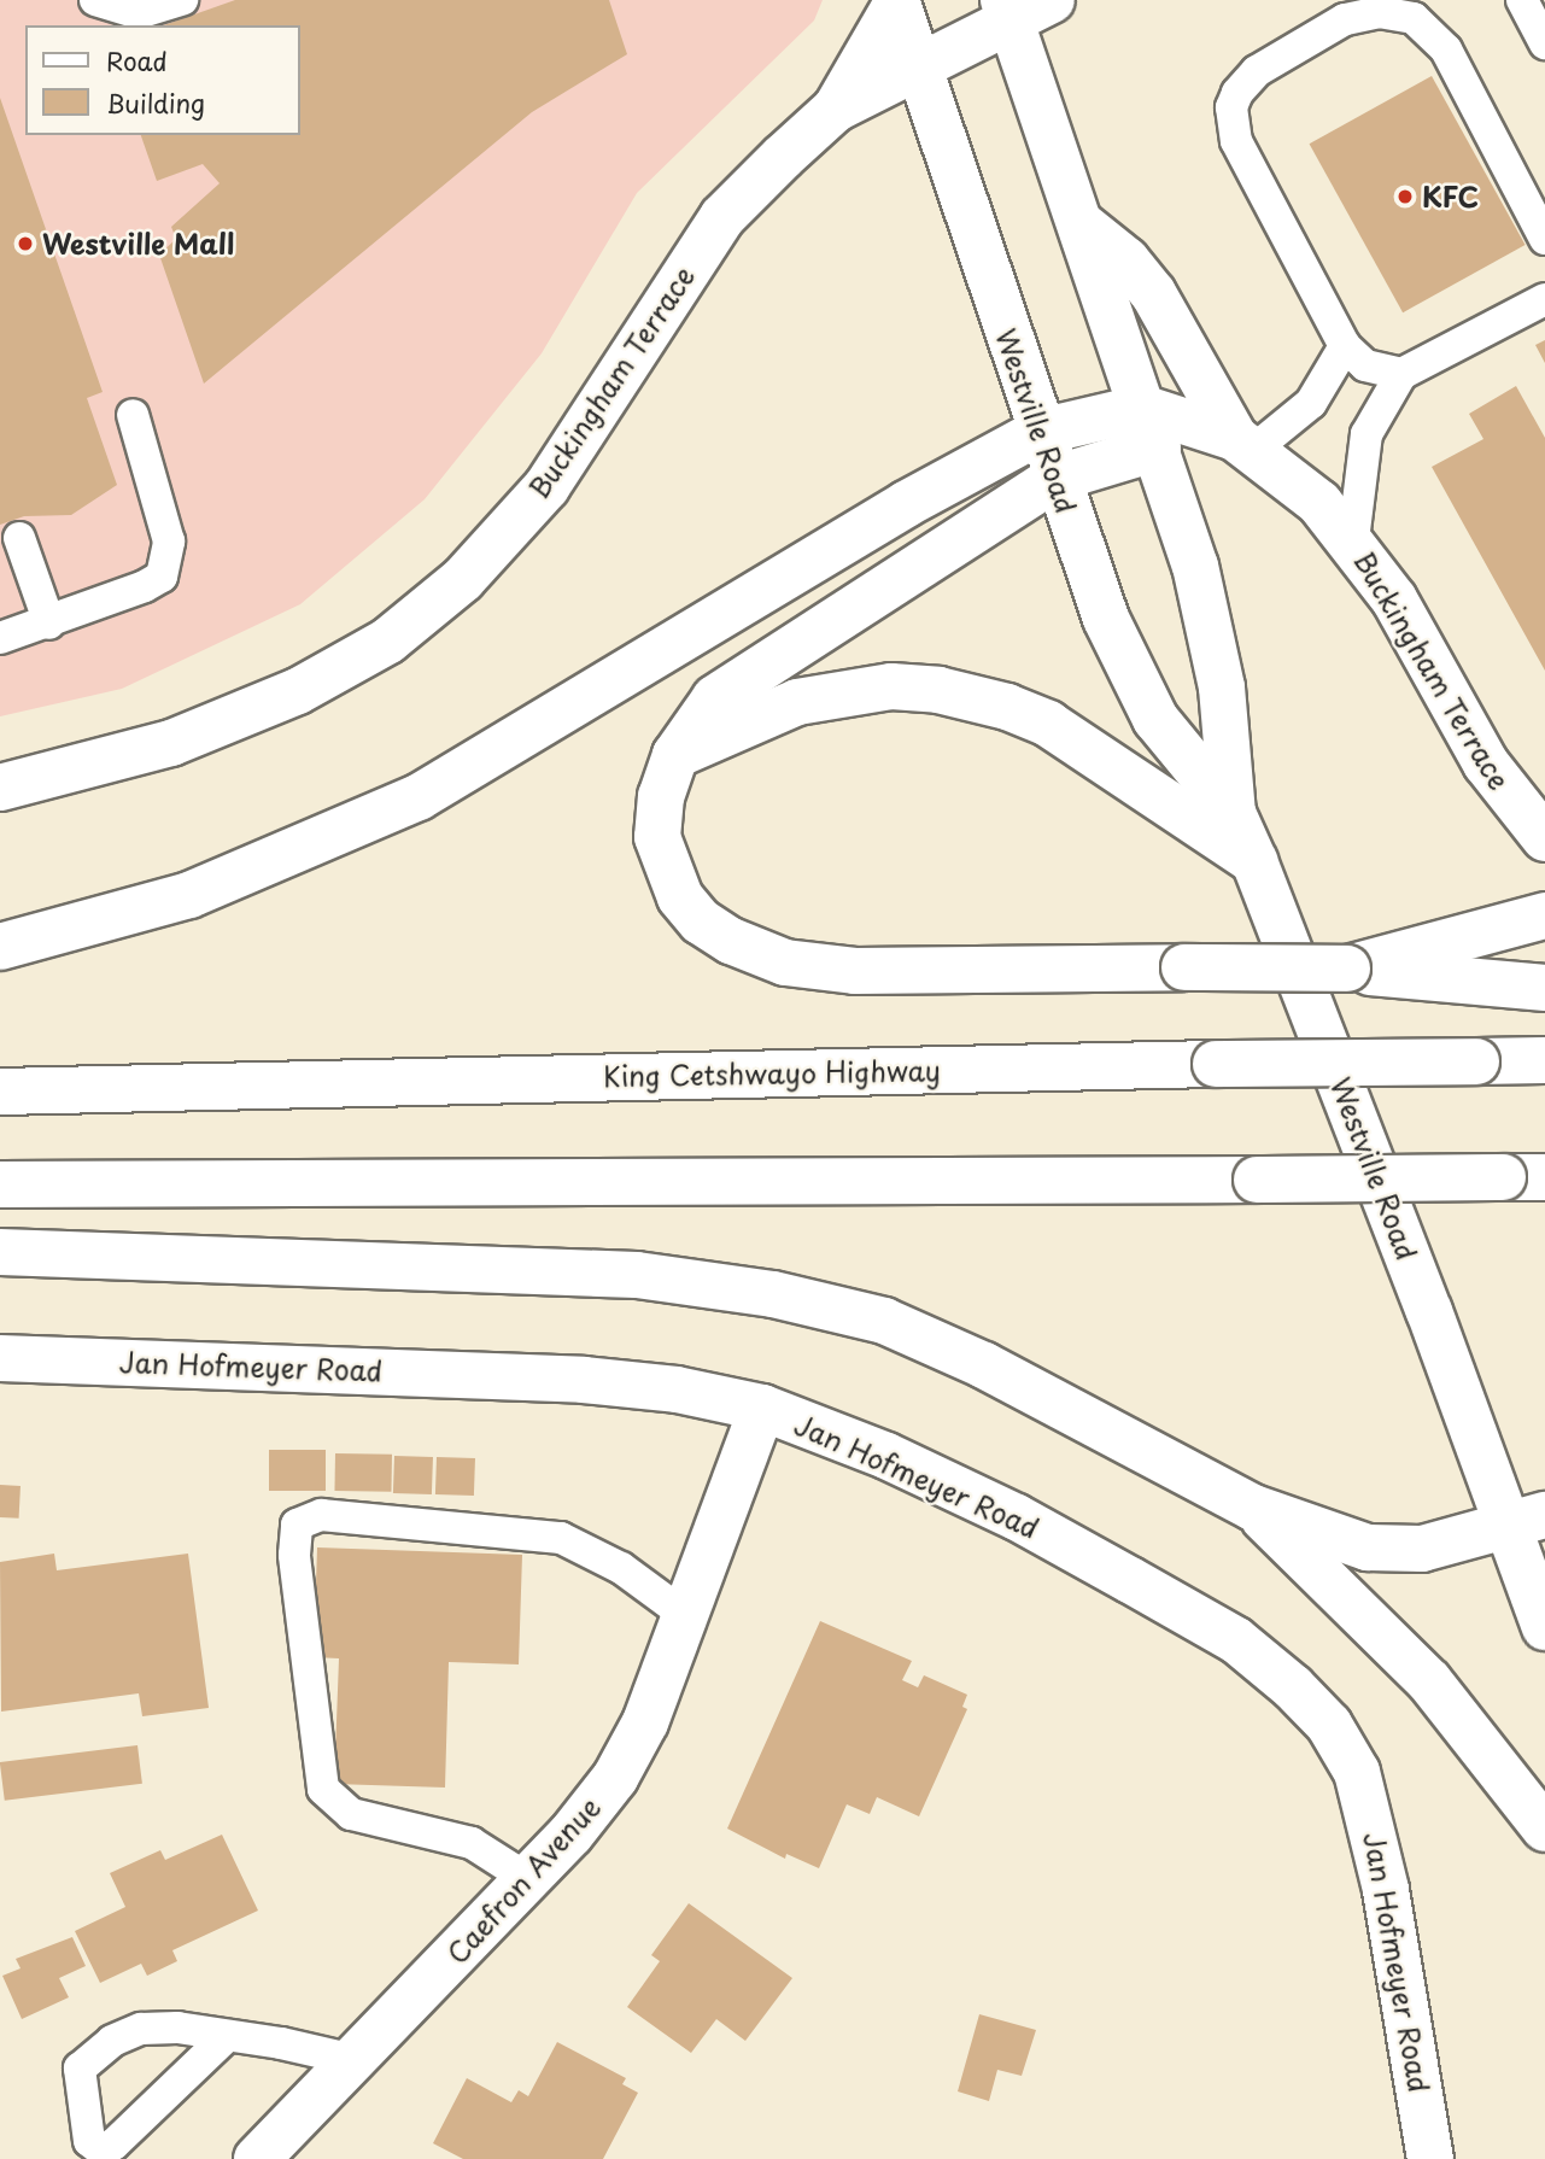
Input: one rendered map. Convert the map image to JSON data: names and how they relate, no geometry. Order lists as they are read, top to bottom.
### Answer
{
  "streets": {
    "main road": [
      "Buckingham Terrace",
      "Westville Road",
      "King Cetshwayo Highway",
      "Jan Hofmeyer Road",
      "Caefron Avenue"
    ]
  },
  "crossings": [
    ["Buckingham Terrace", "Westville Road"],
    ["Jan Hofmeyer Road", "Caefron Avenue"]
  ],
  "places": ["KFC", "Westville Mall"],
  "legend": ["Road", "Building"]
}
